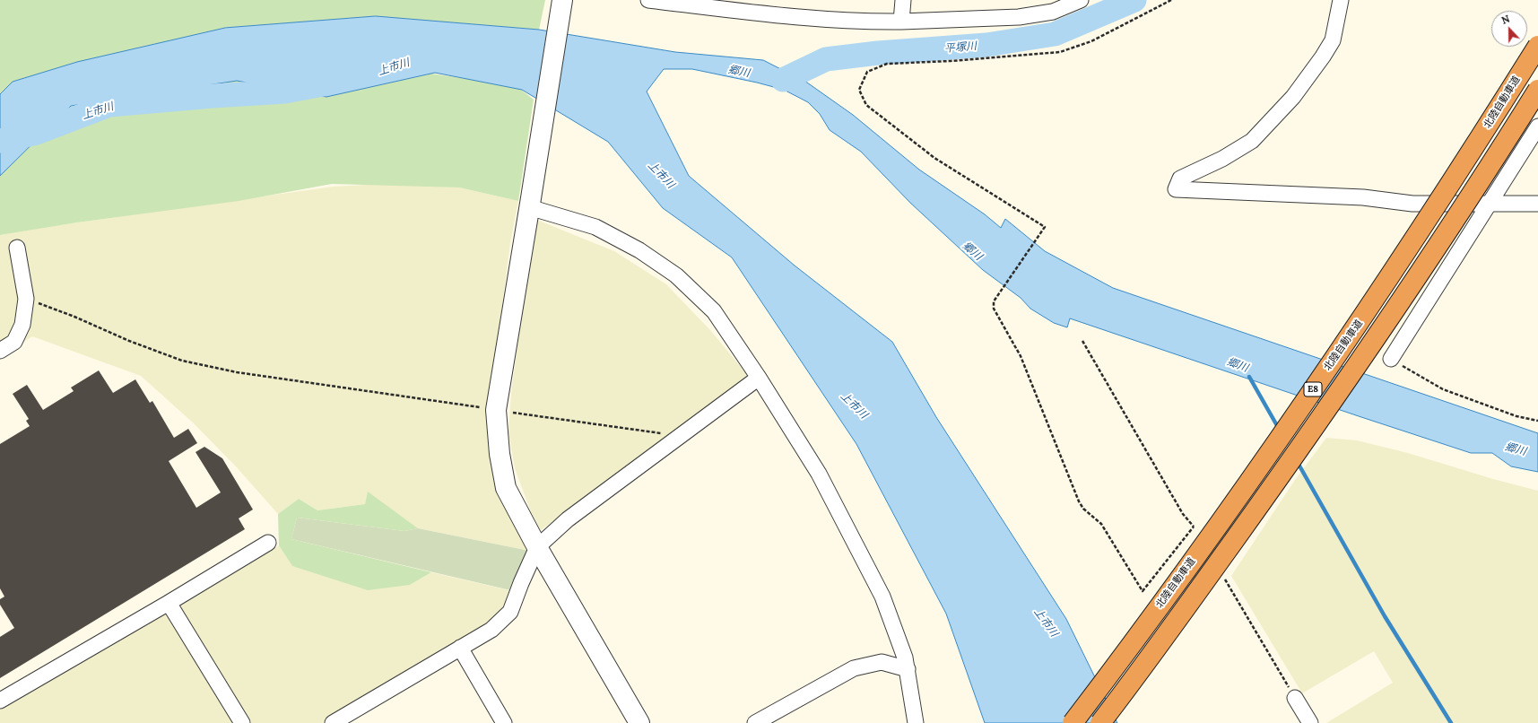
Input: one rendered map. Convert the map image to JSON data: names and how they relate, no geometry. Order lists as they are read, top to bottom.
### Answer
{
  "streets": {
    "highway": ["北陸自動車道", "E8"]
  },
  "water": ["平塚川", "上市川", "郷川"],
  "north": "top"
}
